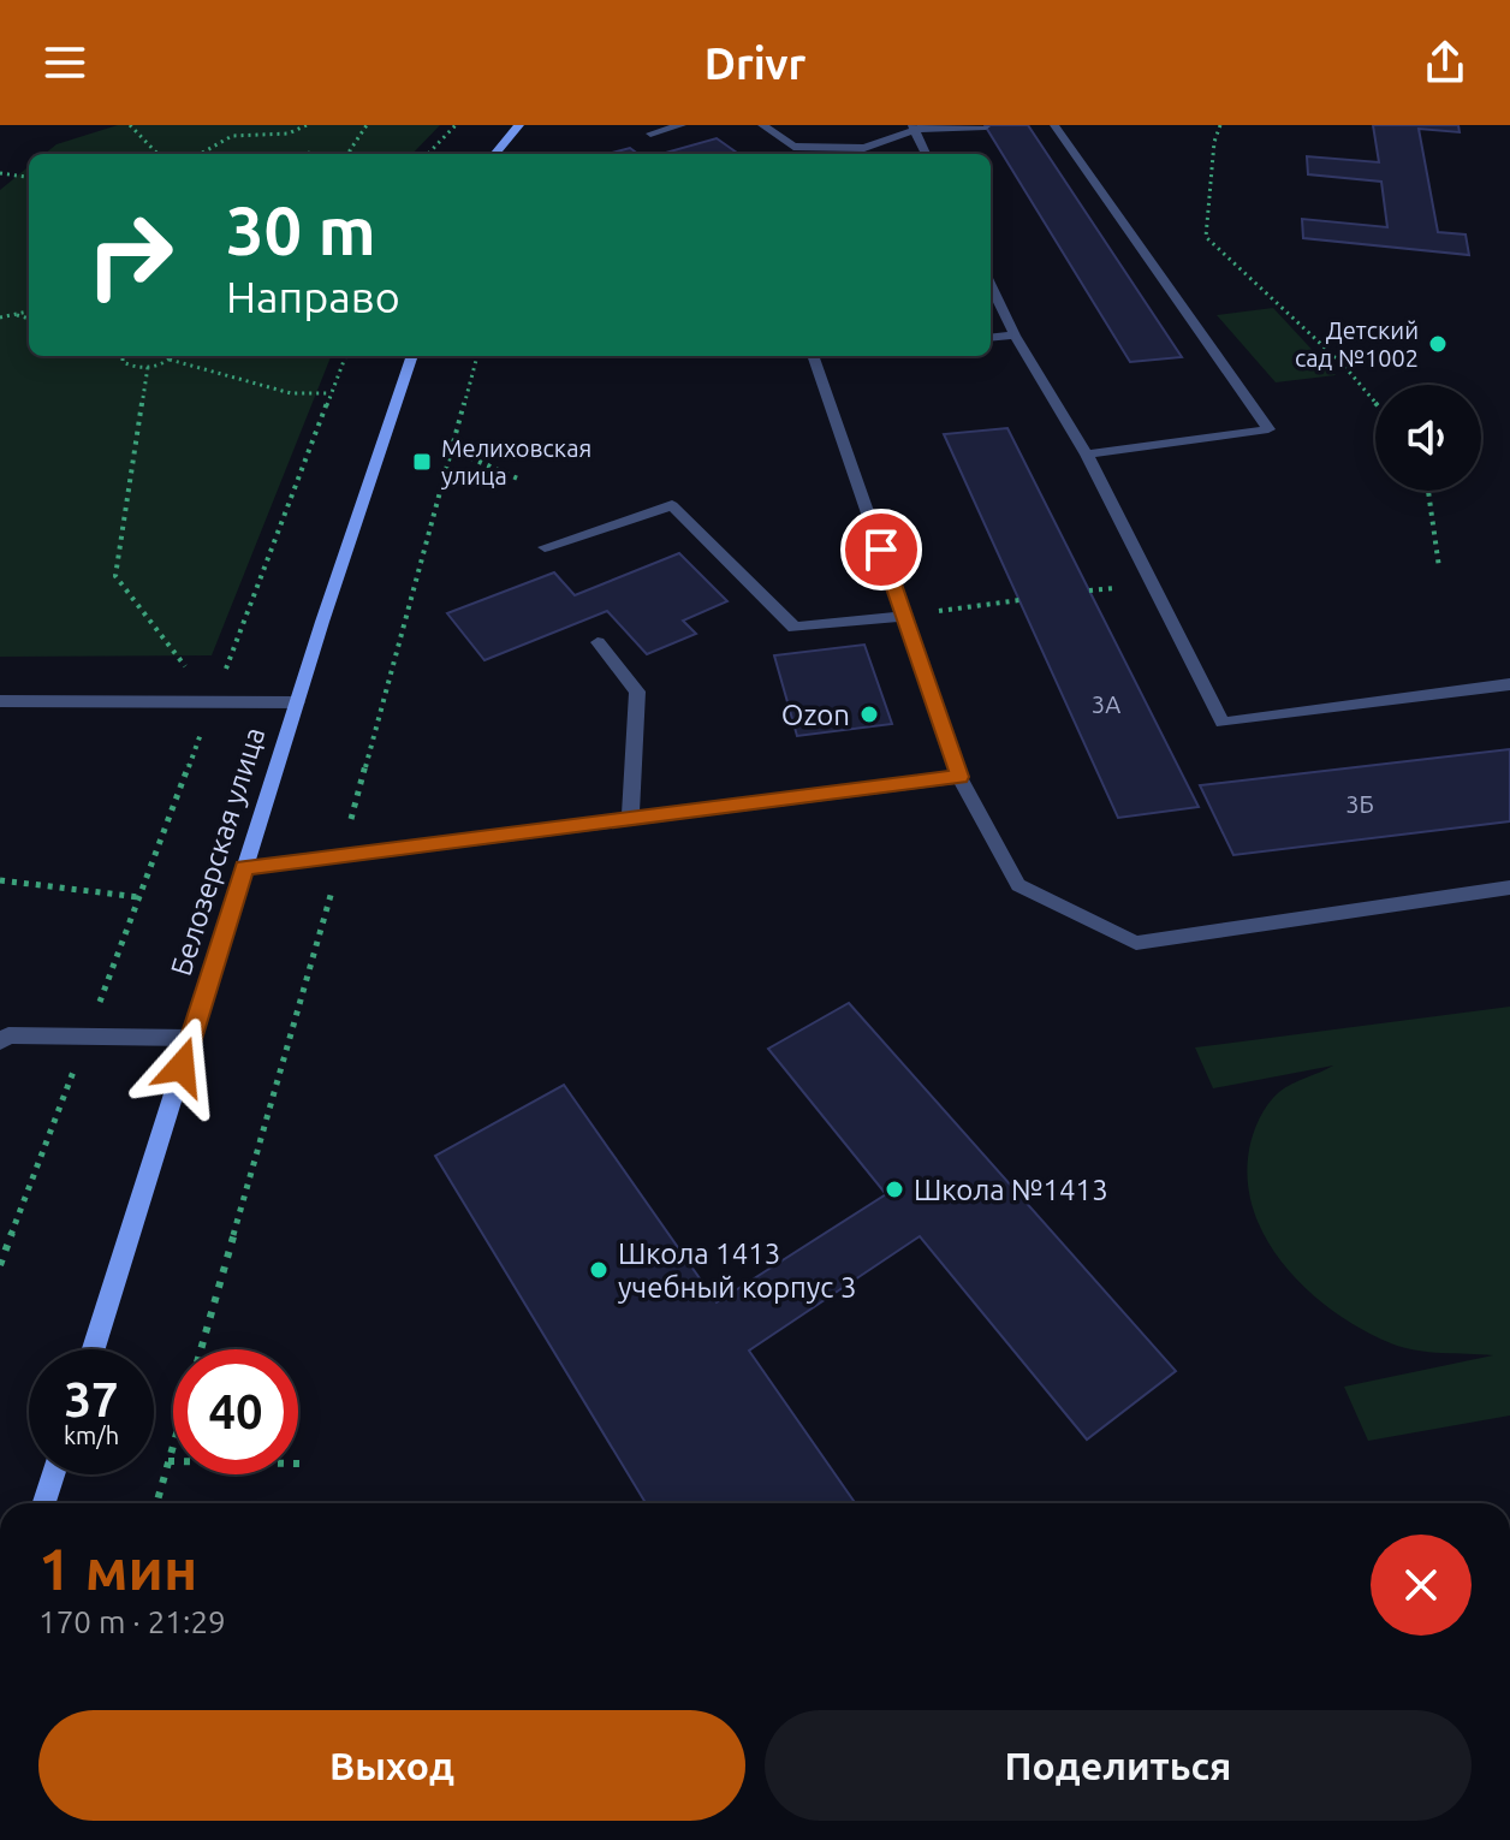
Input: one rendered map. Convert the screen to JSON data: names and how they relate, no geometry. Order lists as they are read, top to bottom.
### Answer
{
  "streets": {
    "street": ["Белозерская улица"]
  },
  "places": {
    "other": [
      "Детский сад №1002",
      "Ozon",
      "Школа №1413",
      "Школа 1413 учебный корпус 3"
    ],
    "transit": ["Мелиховская улица"]
  },
  "house_numbers": ["3А", "3Б"],
  "page": {
    "header": "Drivr",
    "turn": ["30 m", "Направо"],
    "speed": "37 km/h",
    "limit": "40",
    "heading": ["1 мин", "170 m · 21:29"],
    "buttons": ["Выход", "Поделиться"]
  }
}
